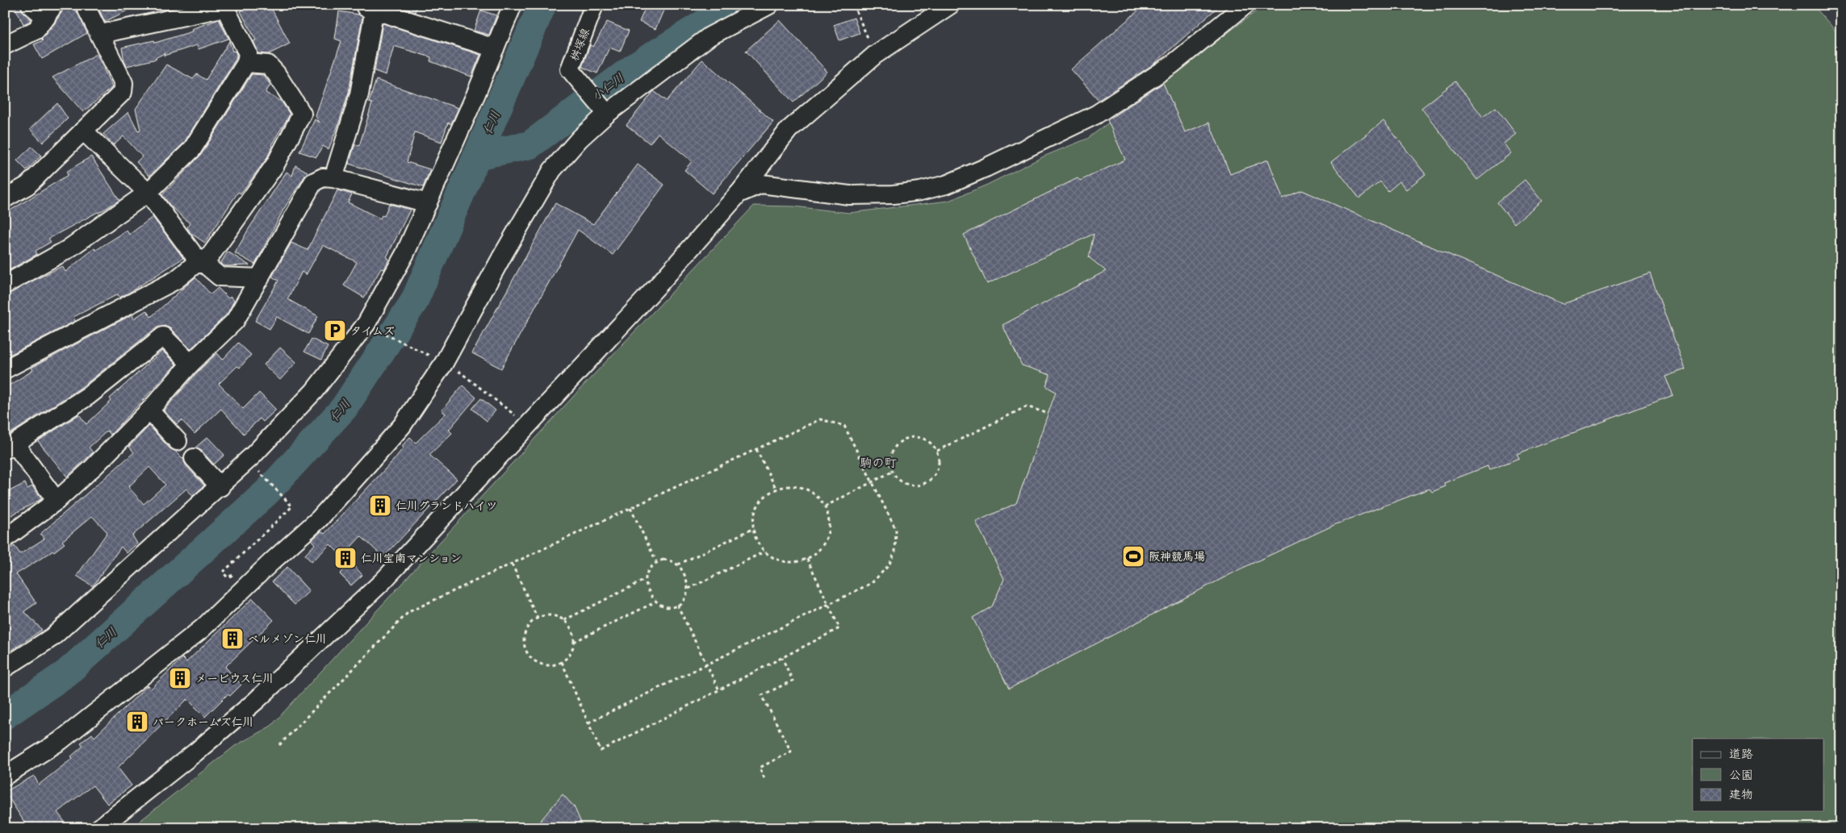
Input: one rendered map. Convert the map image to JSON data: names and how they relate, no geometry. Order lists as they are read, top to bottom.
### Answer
{
  "streets": {
    "street": ["桝塚線"]
  },
  "districts": ["駒の町"],
  "water": ["小仁川", "仁川"],
  "places": {
    "parking": ["タイムズ"],
    "building": [
      "仁川グランドハイツ",
      "仁川宝南マンション",
      "ベルメゾン仁川",
      "メービウス仁川",
      "パークホームズ仁川"
    ],
    "sports": ["阪神競馬場"]
  },
  "legend": ["道路", "公園", "建物"]
}
